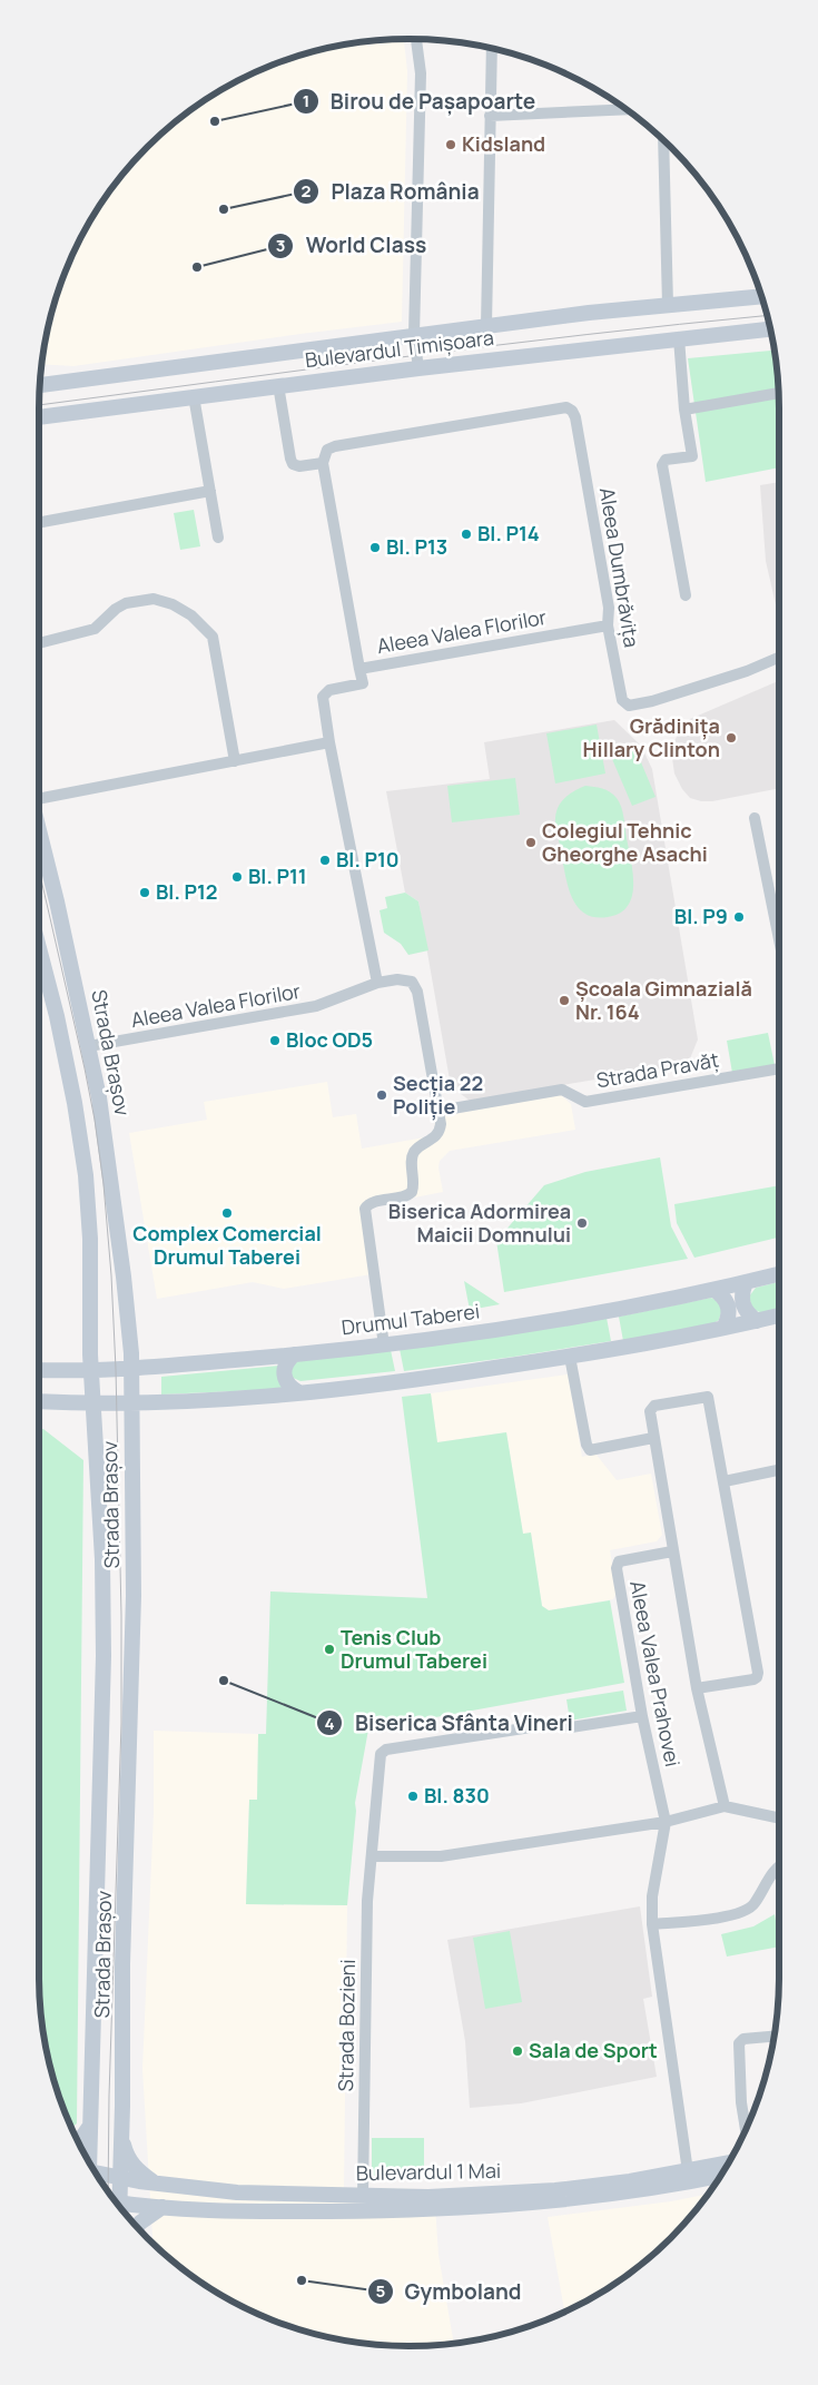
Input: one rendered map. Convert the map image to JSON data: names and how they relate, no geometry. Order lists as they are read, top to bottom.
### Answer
{
  "streets": {
    "main road": [
      "Bulevardul Timișoara",
      "Strada Brașov",
      "Drumul Taberei",
      "Bulevardul 1 Mai"
    ],
    "street": [
      "Aleea Dumbrăvița",
      "Aleea Valea Florilor",
      "Strada Pravăț",
      "Aleea Valea Prahovei",
      "Strada Bozieni"
    ]
  },
  "crossings": [
    ["Aleea Dumbrăvița", "Aleea Valea Florilor"],
    ["Aleea Valea Florilor", "Strada Brașov"],
    ["Aleea Valea Florilor", "Strada Pravăț"],
    ["Strada Brașov", "Drumul Taberei"],
    ["Strada Brașov", "Bulevardul 1 Mai"],
    ["Aleea Valea Prahovei", "Strada Bozieni"],
    ["Aleea Valea Prahovei", "Bulevardul 1 Mai"],
    ["Strada Bozieni", "Bulevardul 1 Mai"]
  ],
  "places": [
    "Birou de Pașapoarte",
    "Kidsland",
    "Plaza România",
    "World Class",
    "Bl. P14",
    "Bl. P13",
    "Grădinița Hillary Clinton",
    "Colegiul Tehnic Gheorghe Asachi",
    "Bl. P10",
    "Bl. P11",
    "Bl. P12",
    "Bl. P9",
    "Școala Gimnazială Nr. 164",
    "Bloc OD5",
    "Secția 22 Poliție",
    "Complex Comercial Drumul Taberei",
    "Biserica Adormirea Maicii Domnului",
    "Tenis Club Drumul Taberei",
    "Biserica Sfânta Vineri",
    "Bl. 830",
    "Sala de Sport",
    "Gymboland"
  ]
}
